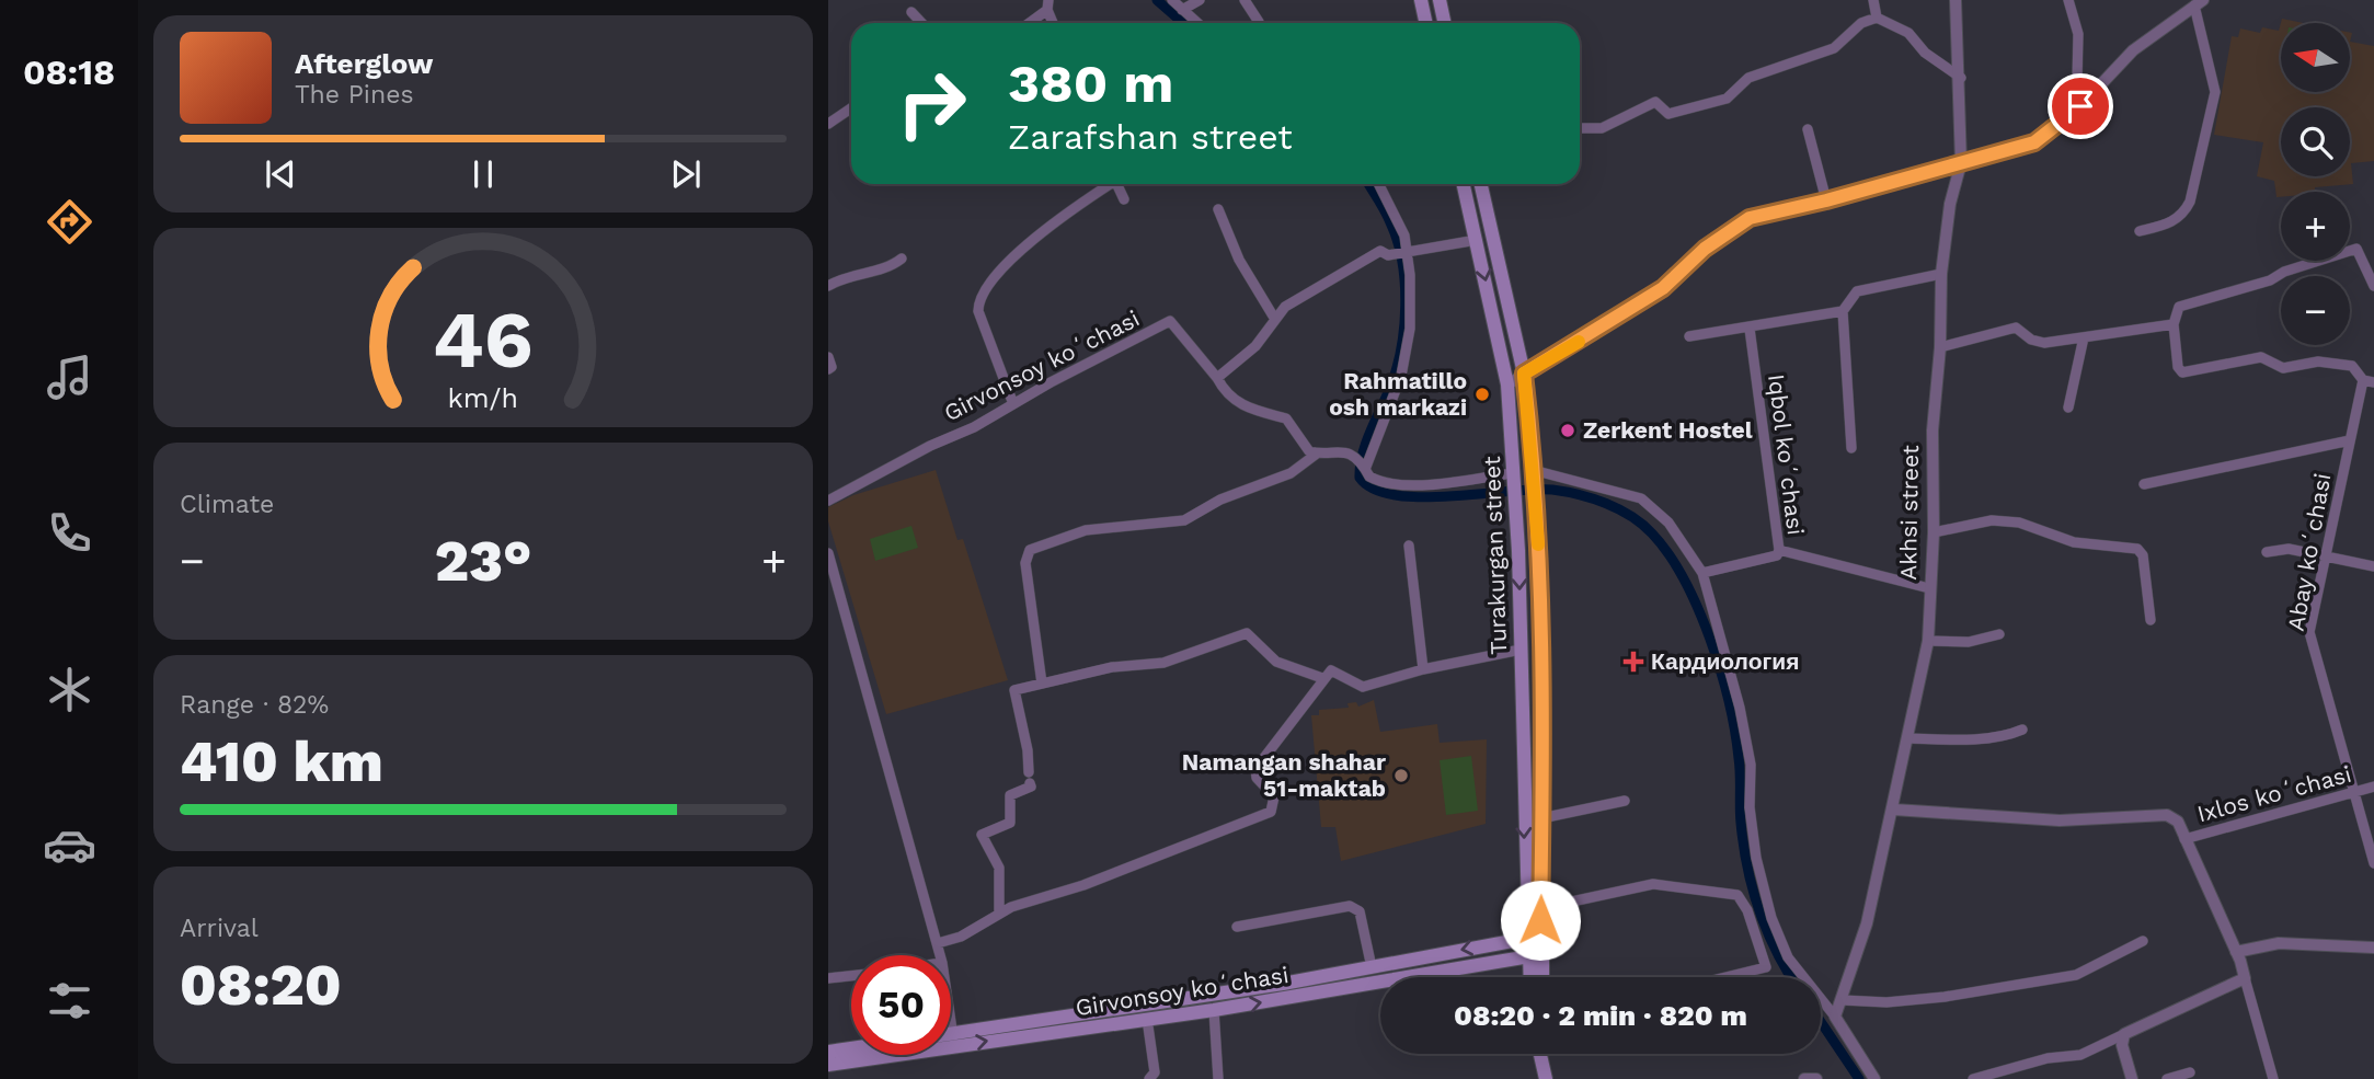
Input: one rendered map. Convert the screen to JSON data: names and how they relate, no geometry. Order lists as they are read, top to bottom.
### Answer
{
  "streets": {
    "main road": ["Girvonsoy koʻchasi", "Turakurgan street"],
    "street": [
      "Iqbol koʻchasi",
      "Akhsi street",
      "Abay koʻchasi",
      "Ixlos koʻchasi"
    ]
  },
  "crossings": [
    ["Girvonsoy koʻchasi", "Turakurgan street"],
    ["Abay koʻchasi", "Ixlos koʻchasi"]
  ],
  "places": {
    "other": ["Rahmatillo osh markazi", "Zerkent Hostel", "Namangan shahar 51-maktab"],
    "health": ["Кардиология"]
  },
  "north": "left",
  "page": {
    "tabs": "08:18",
    "map_buttons": ["+", "−"],
    "turn": ["380 m", "Zarafshan street"],
    "song": ["Afterglow", "The Pines"],
    "tile": [
      "Climate",
      ["Range · 82%", "410 km"],
      ["Arrival", "08:20"]
    ],
    "heat": ["−", "23°", "+"],
    "limit": "50",
    "trip": "08:20 · 2 min · 820 m",
    "gauge": ["46", "km/h"]
  }
}
